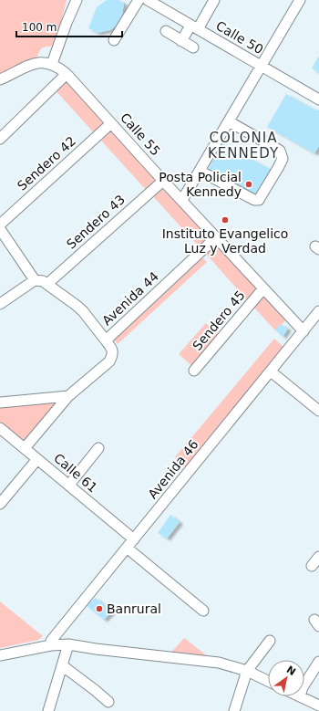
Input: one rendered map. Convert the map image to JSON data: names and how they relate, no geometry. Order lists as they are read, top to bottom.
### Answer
{
  "streets": {
    "street": [
      "Calle 50",
      "Calle 55",
      "Sendero 42",
      "Sendero 43",
      "Avenida 44",
      "Sendero 45",
      "Avenida 46",
      "Calle 61"
    ]
  },
  "crossings": [
    ["Calle 55", "Sendero 42"],
    ["Calle 55", "Sendero 43"],
    ["Calle 55", "Avenida 44"],
    ["Calle 55", "Sendero 45"],
    ["Calle 55", "Avenida 46"],
    ["Avenida 44", "Calle 61"],
    ["Avenida 46", "Calle 61"]
  ],
  "districts": ["COLONIA KENNEDY"],
  "places": ["Posta Policial Kennedy", "Instituto Evangelico Luz y Verdad", "Banrural"],
  "scale_bar": "100 m",
  "north": "top right"
}
